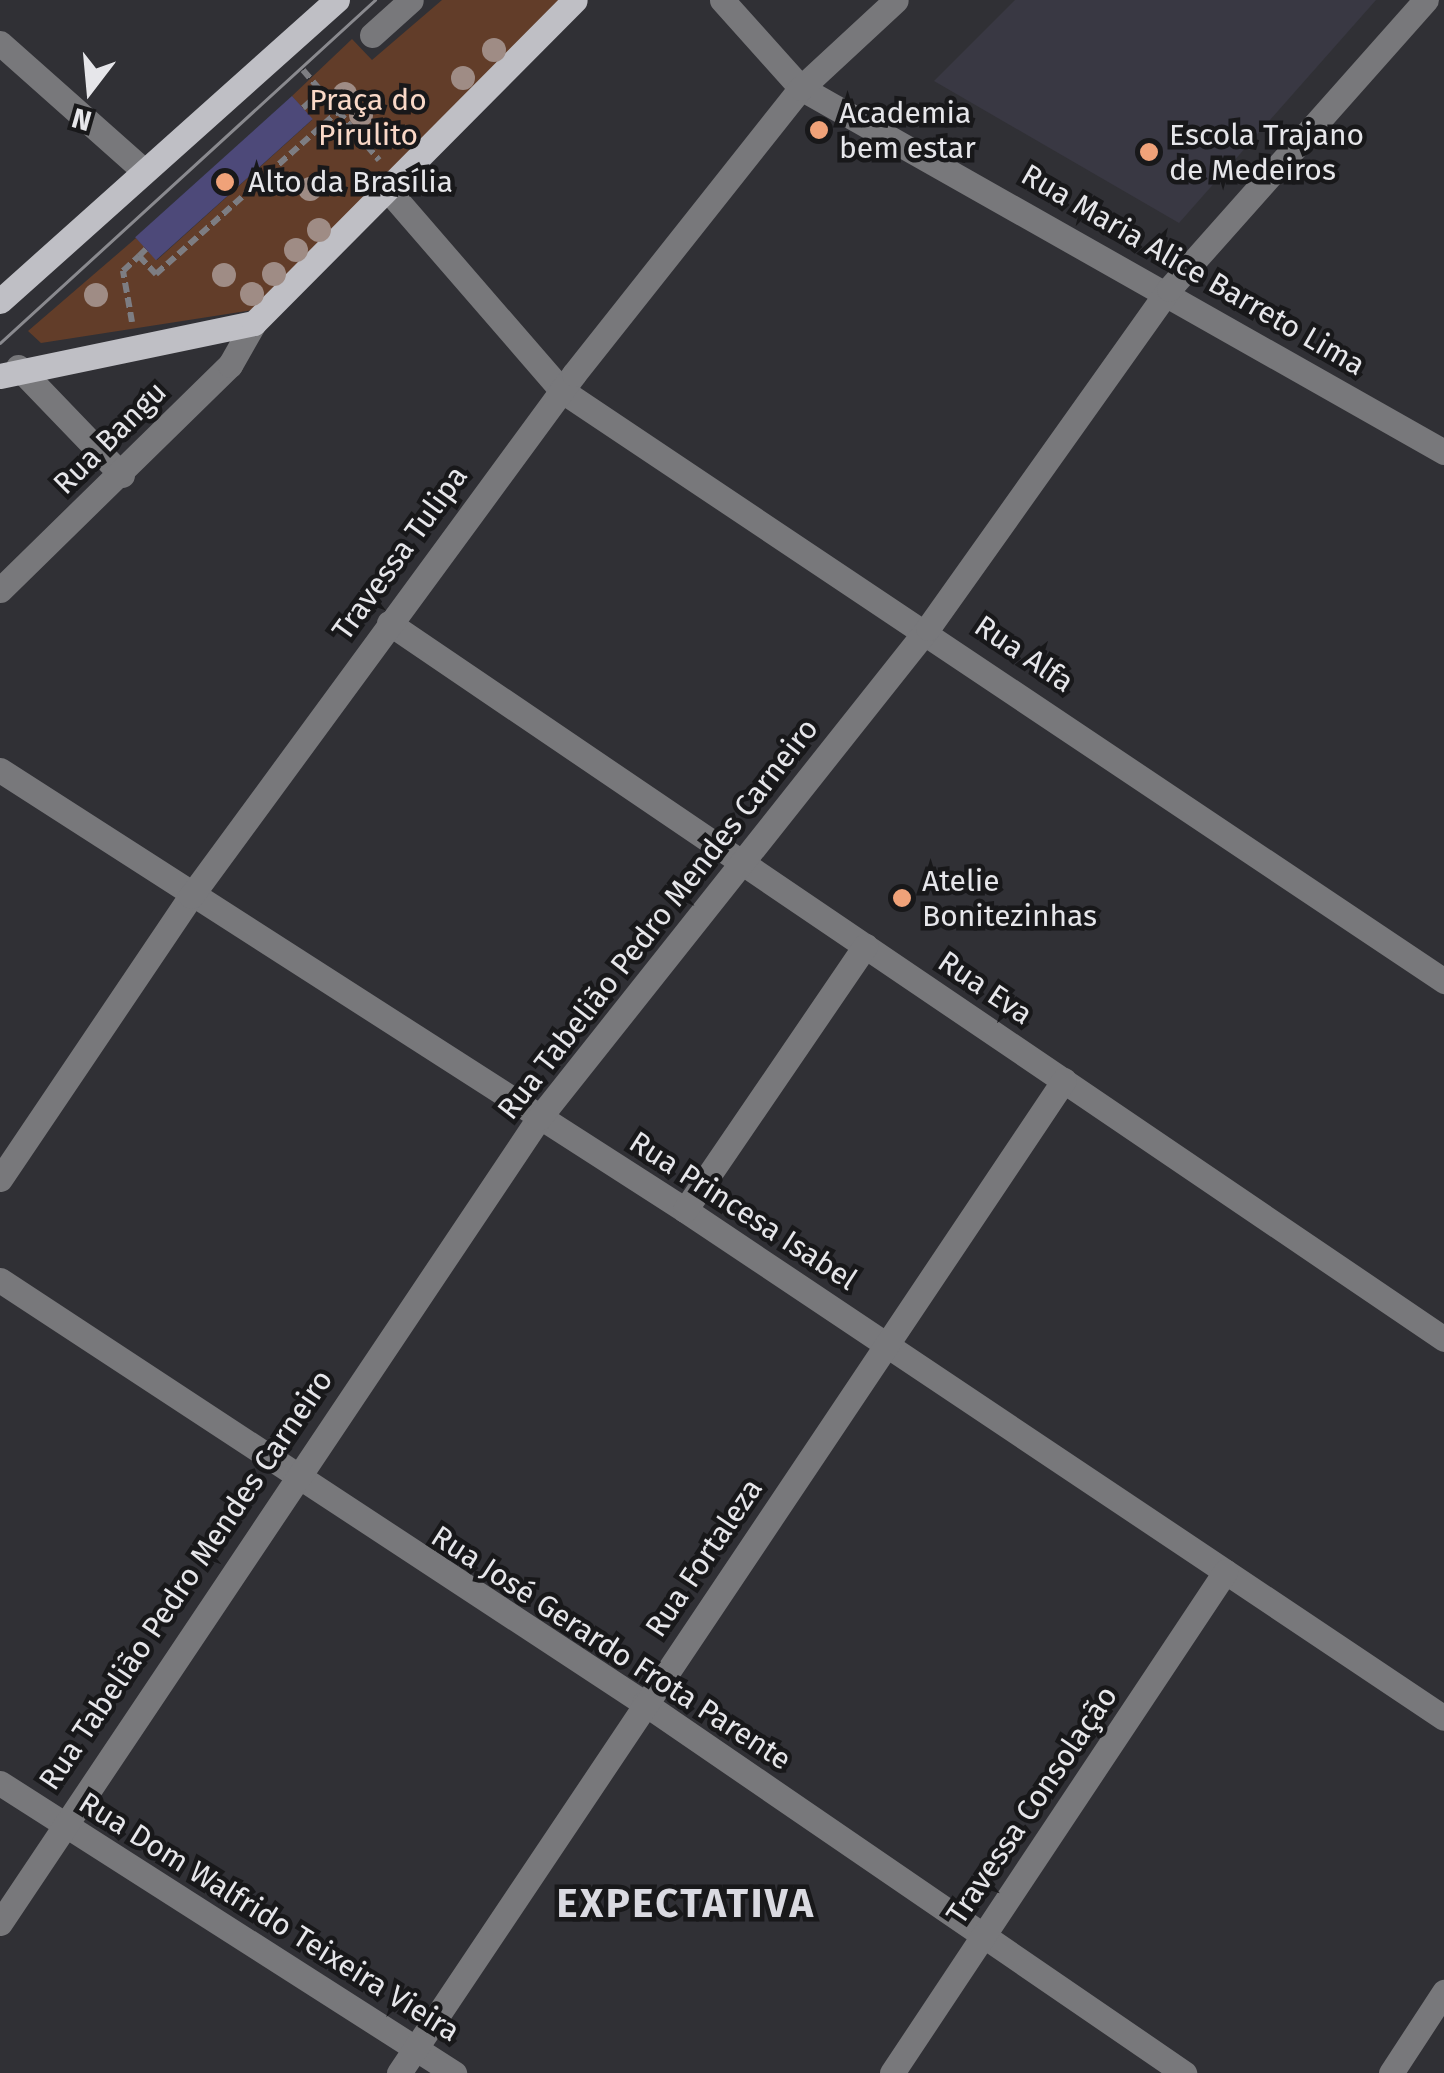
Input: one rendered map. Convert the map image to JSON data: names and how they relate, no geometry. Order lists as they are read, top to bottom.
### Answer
{
  "streets": {
    "street": [
      "Rua Maria Alice Barreto Lima",
      "Rua Bangu",
      "Travessa Tulipa",
      "Rua Alfa",
      "Rua Tabelião Pedro Mendes Carneiro",
      "Rua Eva",
      "Rua Princesa Isabel",
      "Rua Fortaleza",
      "Rua José Gerardo Frota Parente",
      "Travessa Consolação",
      "Rua Dom Walfrido Teixeira Vieira"
    ]
  },
  "crossings": [
    ["Rua Maria Alice Barreto Lima", "Travessa Tulipa"],
    ["Rua Maria Alice Barreto Lima", "Rua Tabelião Pedro Mendes Carneiro"],
    ["Travessa Tulipa", "Rua Alfa"],
    ["Travessa Tulipa", "Rua Eva"],
    ["Travessa Tulipa", "Rua Princesa Isabel"],
    ["Rua Alfa", "Rua Tabelião Pedro Mendes Carneiro"],
    ["Rua Tabelião Pedro Mendes Carneiro", "Rua Eva"],
    ["Rua Tabelião Pedro Mendes Carneiro", "Rua Princesa Isabel"],
    ["Rua Tabelião Pedro Mendes Carneiro", "Rua José Gerardo Frota Parente"],
    ["Rua Tabelião Pedro Mendes Carneiro", "Rua Dom Walfrido Teixeira Vieira"],
    ["Rua Eva", "Rua Fortaleza"],
    ["Rua Princesa Isabel", "Rua Fortaleza"],
    ["Rua Princesa Isabel", "Travessa Consolação"],
    ["Rua Fortaleza", "Rua José Gerardo Frota Parente"],
    ["Rua Fortaleza", "Rua Dom Walfrido Teixeira Vieira"],
    ["Rua José Gerardo Frota Parente", "Travessa Consolação"]
  ],
  "districts": ["EXPECTATIVA"],
  "parks": ["Praça do Pirulito"],
  "places": [
    "Academia bem estar",
    "Escola Trajano de Medeiros",
    "Alto da Brasília",
    "Atelie Bonitezinhas"
  ],
  "north": "bottom"
}
